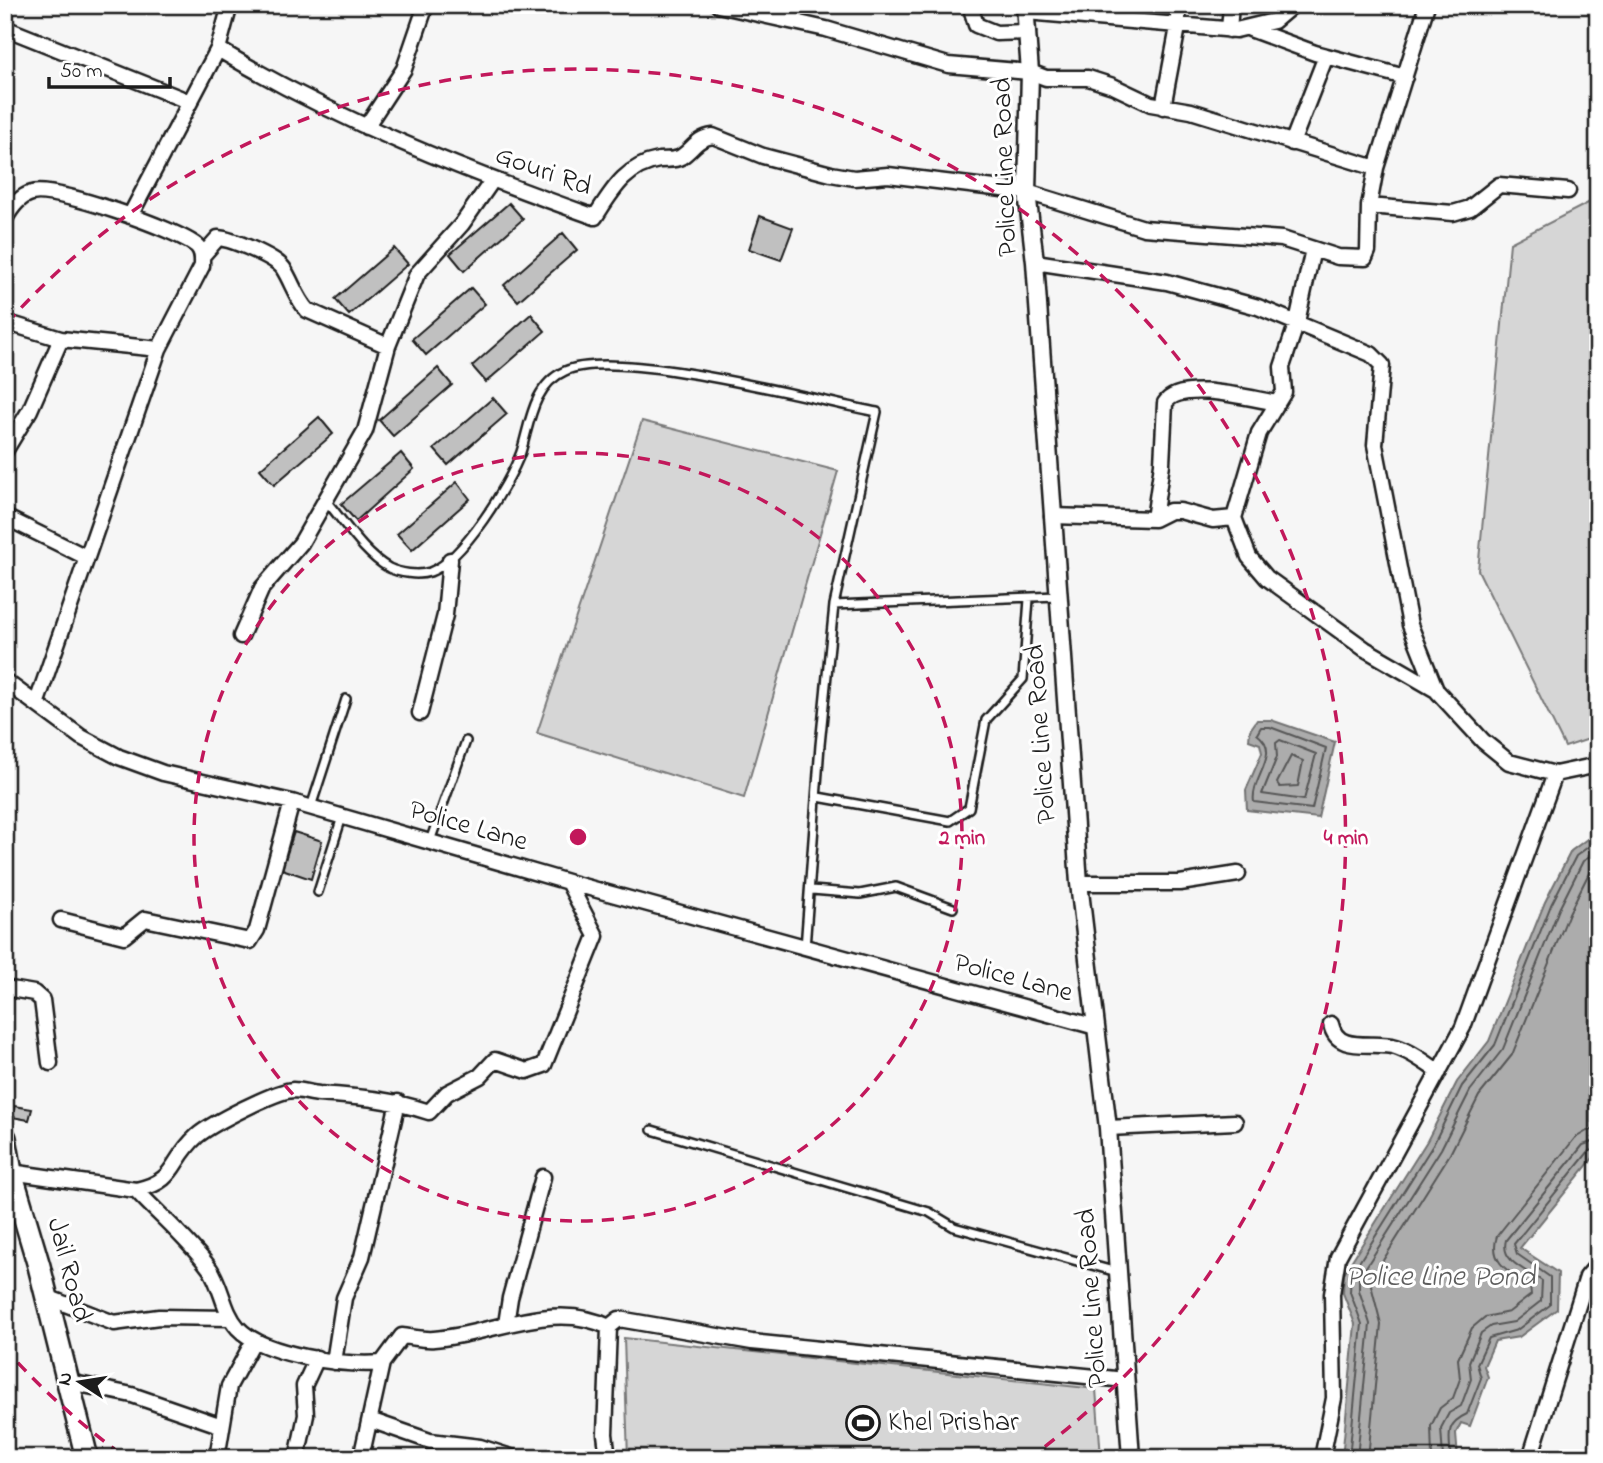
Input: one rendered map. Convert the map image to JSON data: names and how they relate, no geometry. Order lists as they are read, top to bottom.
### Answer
{
  "streets": {
    "main road": ["Jail Road"],
    "street": ["Police Line Road", "Gouri Rd", "Police Lane"]
  },
  "crossings": [
    ["Police Line Road", "Gouri Rd"],
    ["Police Line Road", "Police Lane"]
  ],
  "water": ["Police Line Pond"],
  "places": {
    "sports": ["Khel Prishar"]
  },
  "scale_bar": "50 m",
  "north": "left",
  "rings": ["2 min", "4 min"]
}
